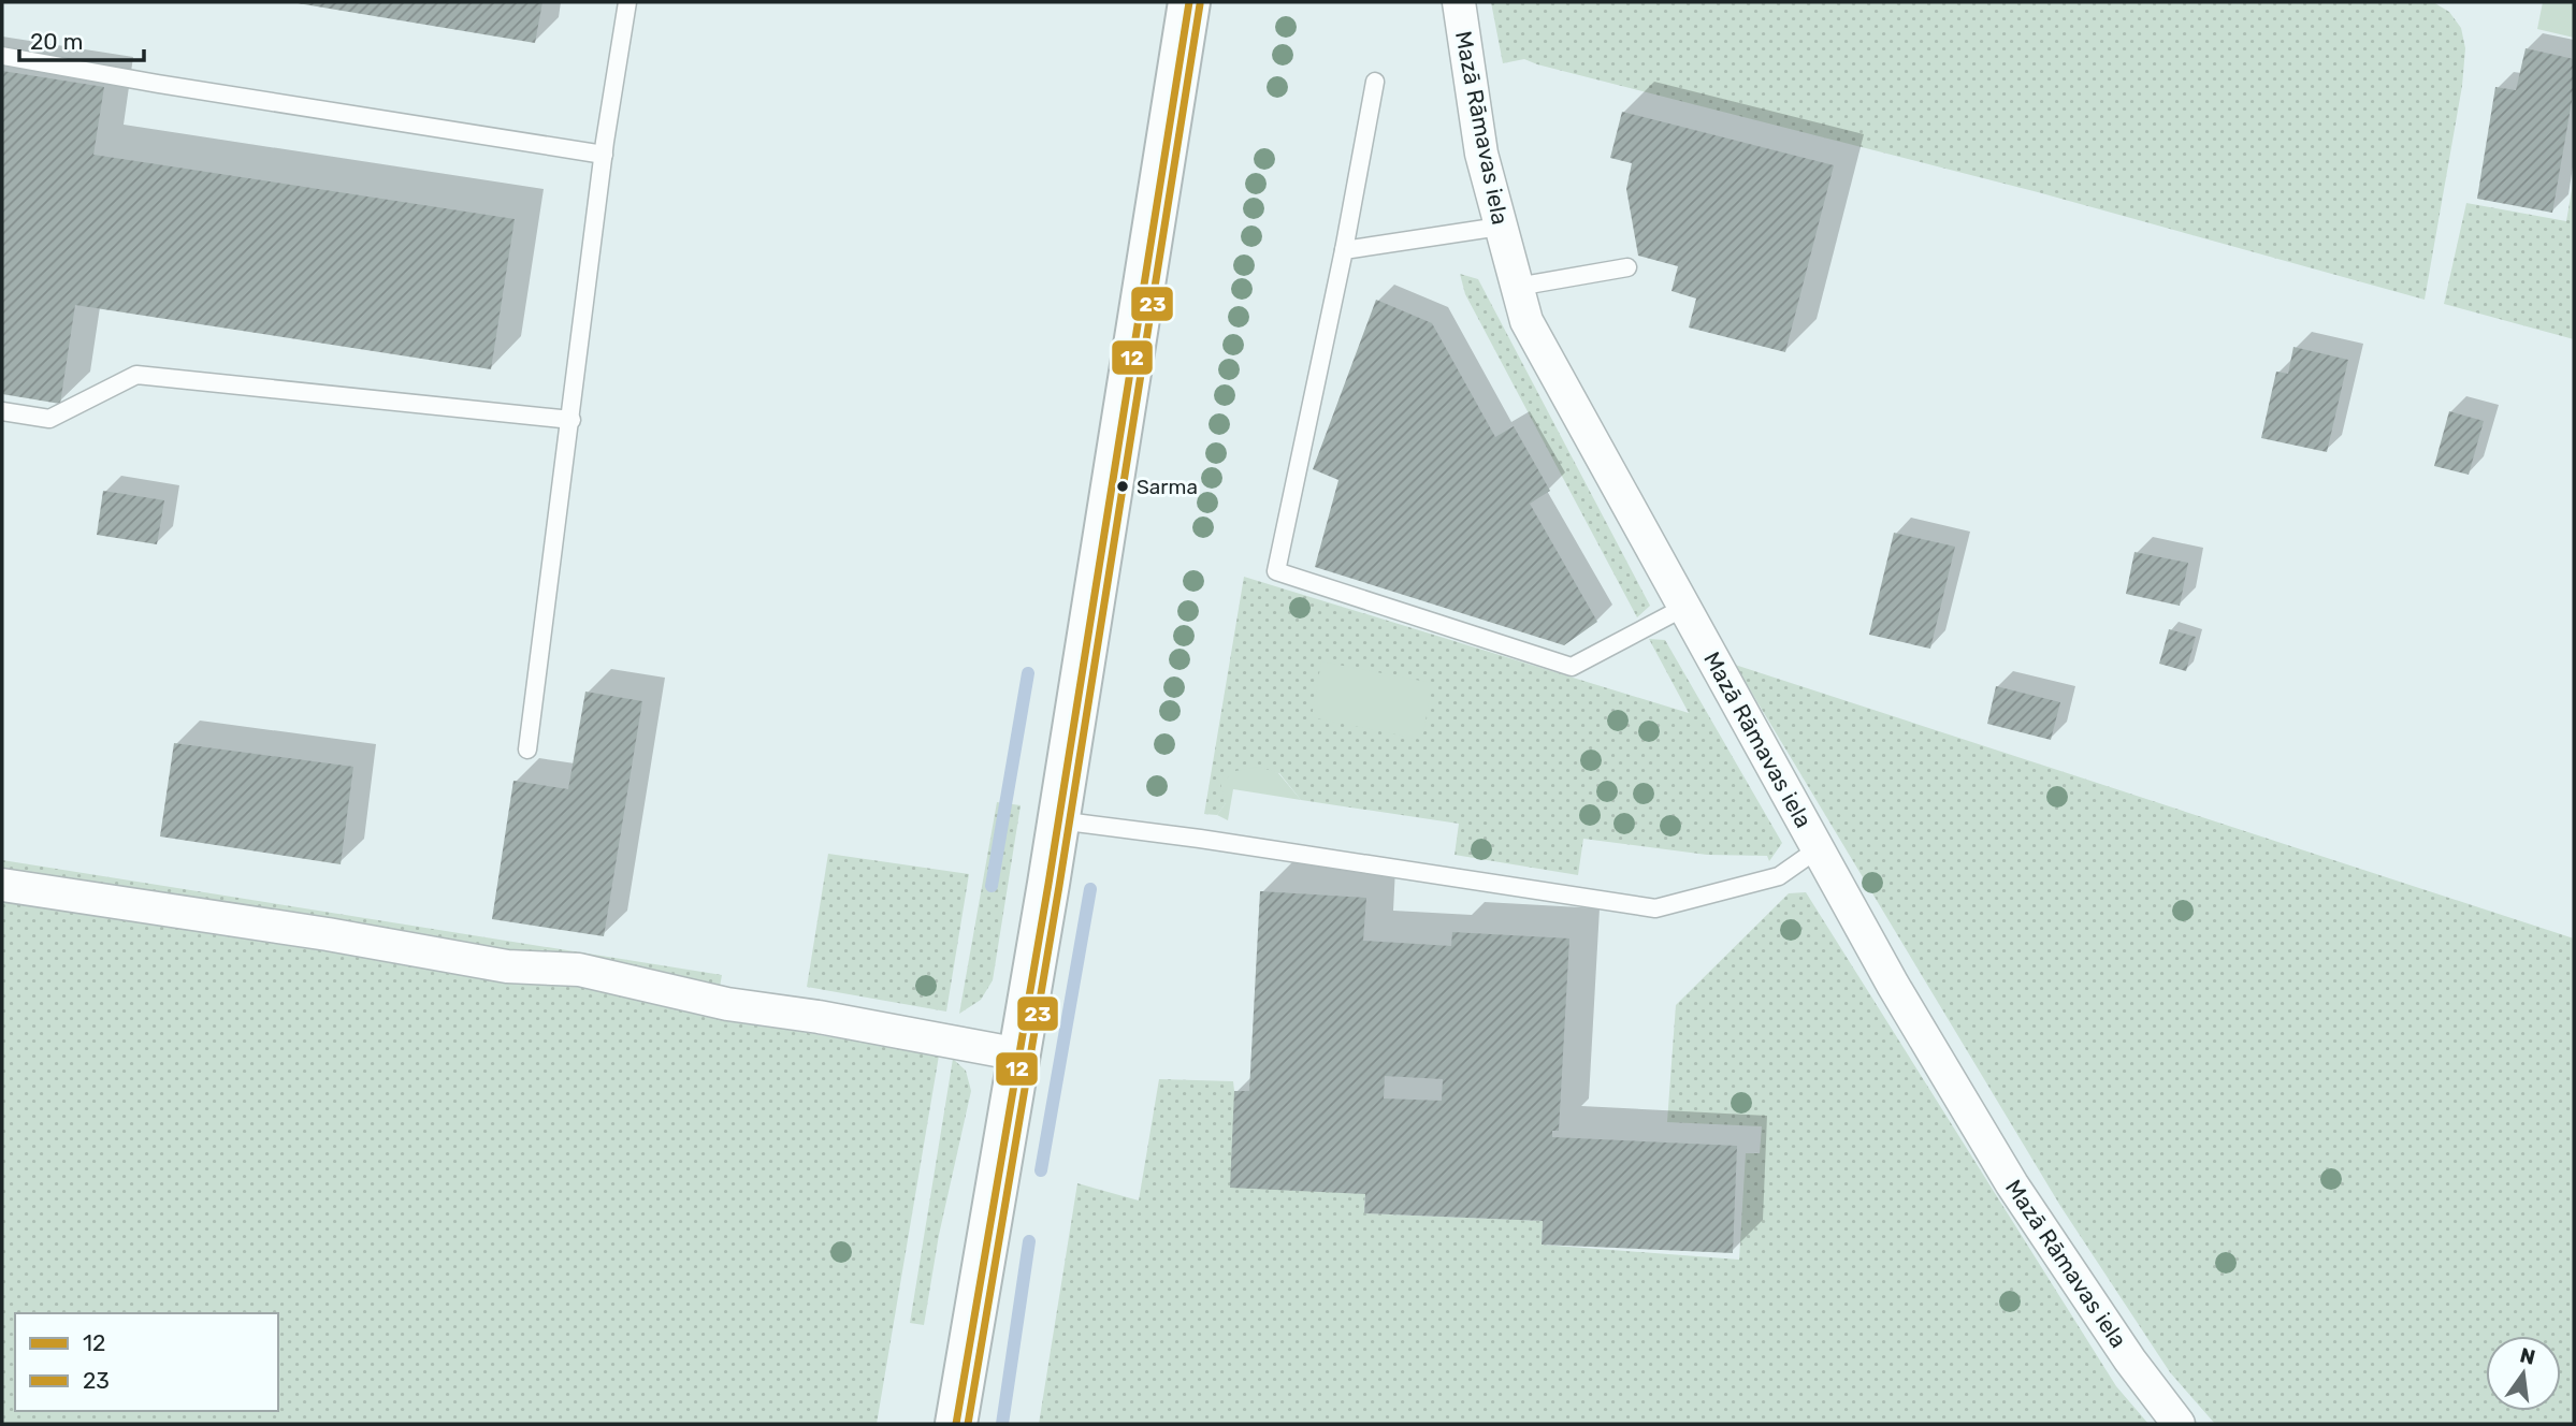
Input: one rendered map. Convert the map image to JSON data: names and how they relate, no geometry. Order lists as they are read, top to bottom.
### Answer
{
  "streets": {
    "street": ["Mazā Rāmavas iela"]
  },
  "places": ["Sarma"],
  "lines": ["transit line 12", "transit line 23"],
  "legend": ["12", "23"],
  "scale_bar": "20 m",
  "north": "top"
}
